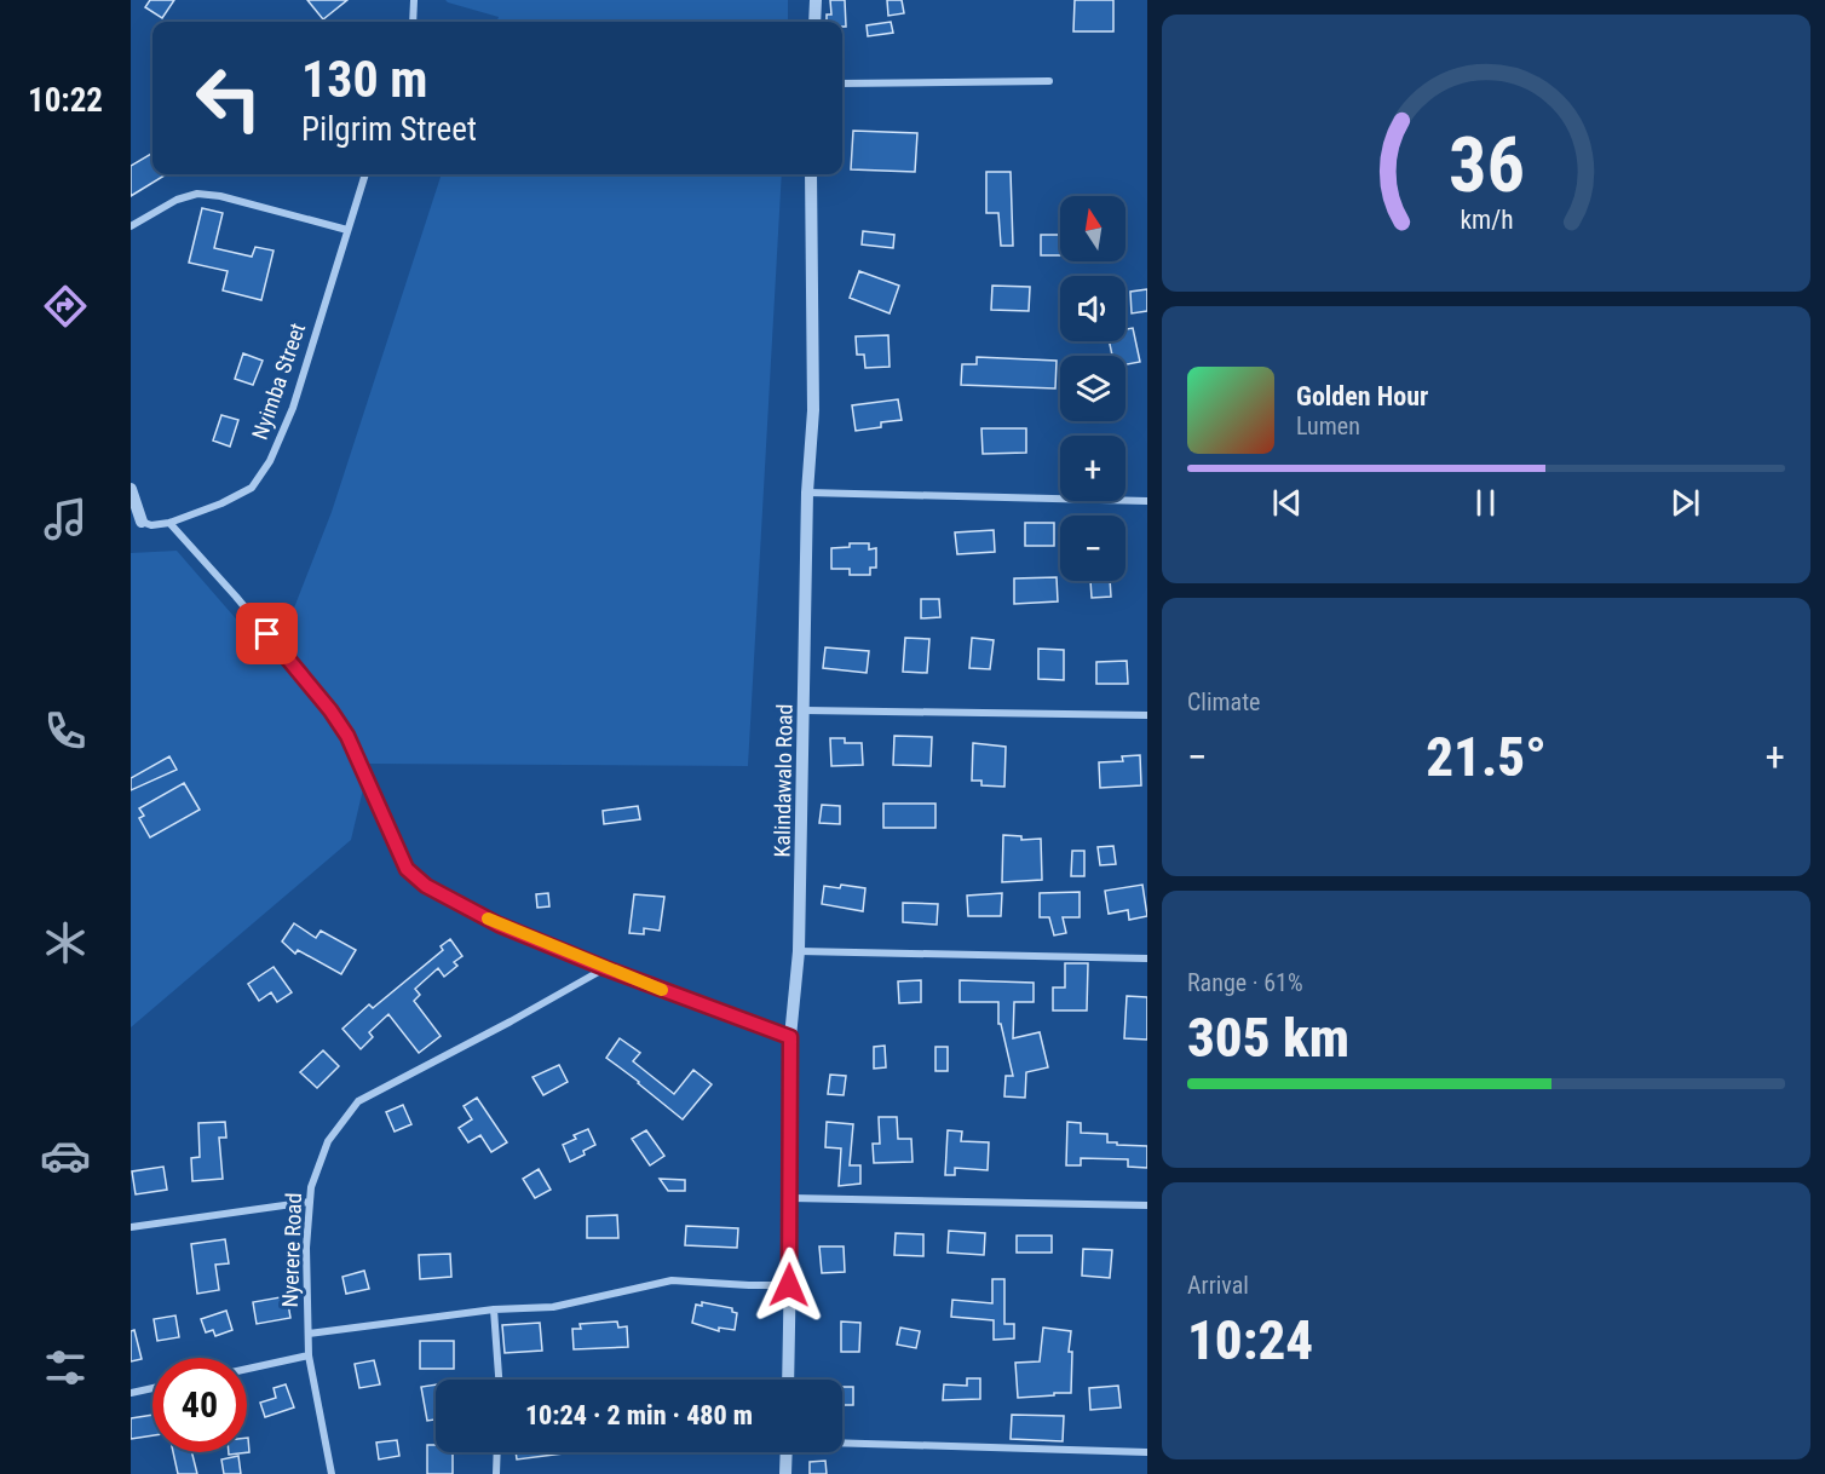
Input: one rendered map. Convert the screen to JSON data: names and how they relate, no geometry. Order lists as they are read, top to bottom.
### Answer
{
  "streets": {
    "street": ["Nyimba Street", "Kalindawalo Road", "Nyerere Road"]
  },
  "north": "top",
  "page": {
    "tabs": "10:22",
    "turn": ["130 m", "Pilgrim Street"],
    "map_buttons": ["+", "−"],
    "song": ["Golden Hour", "Lumen"],
    "tile": [
      "Climate",
      ["Range · 61%", "305 km"],
      ["Arrival", "10:24"]
    ],
    "heat": ["−", "21.5°", "+"],
    "limit": "40",
    "trip": "10:24 · 2 min · 480 m",
    "gauge": ["36", "km/h"]
  }
}
